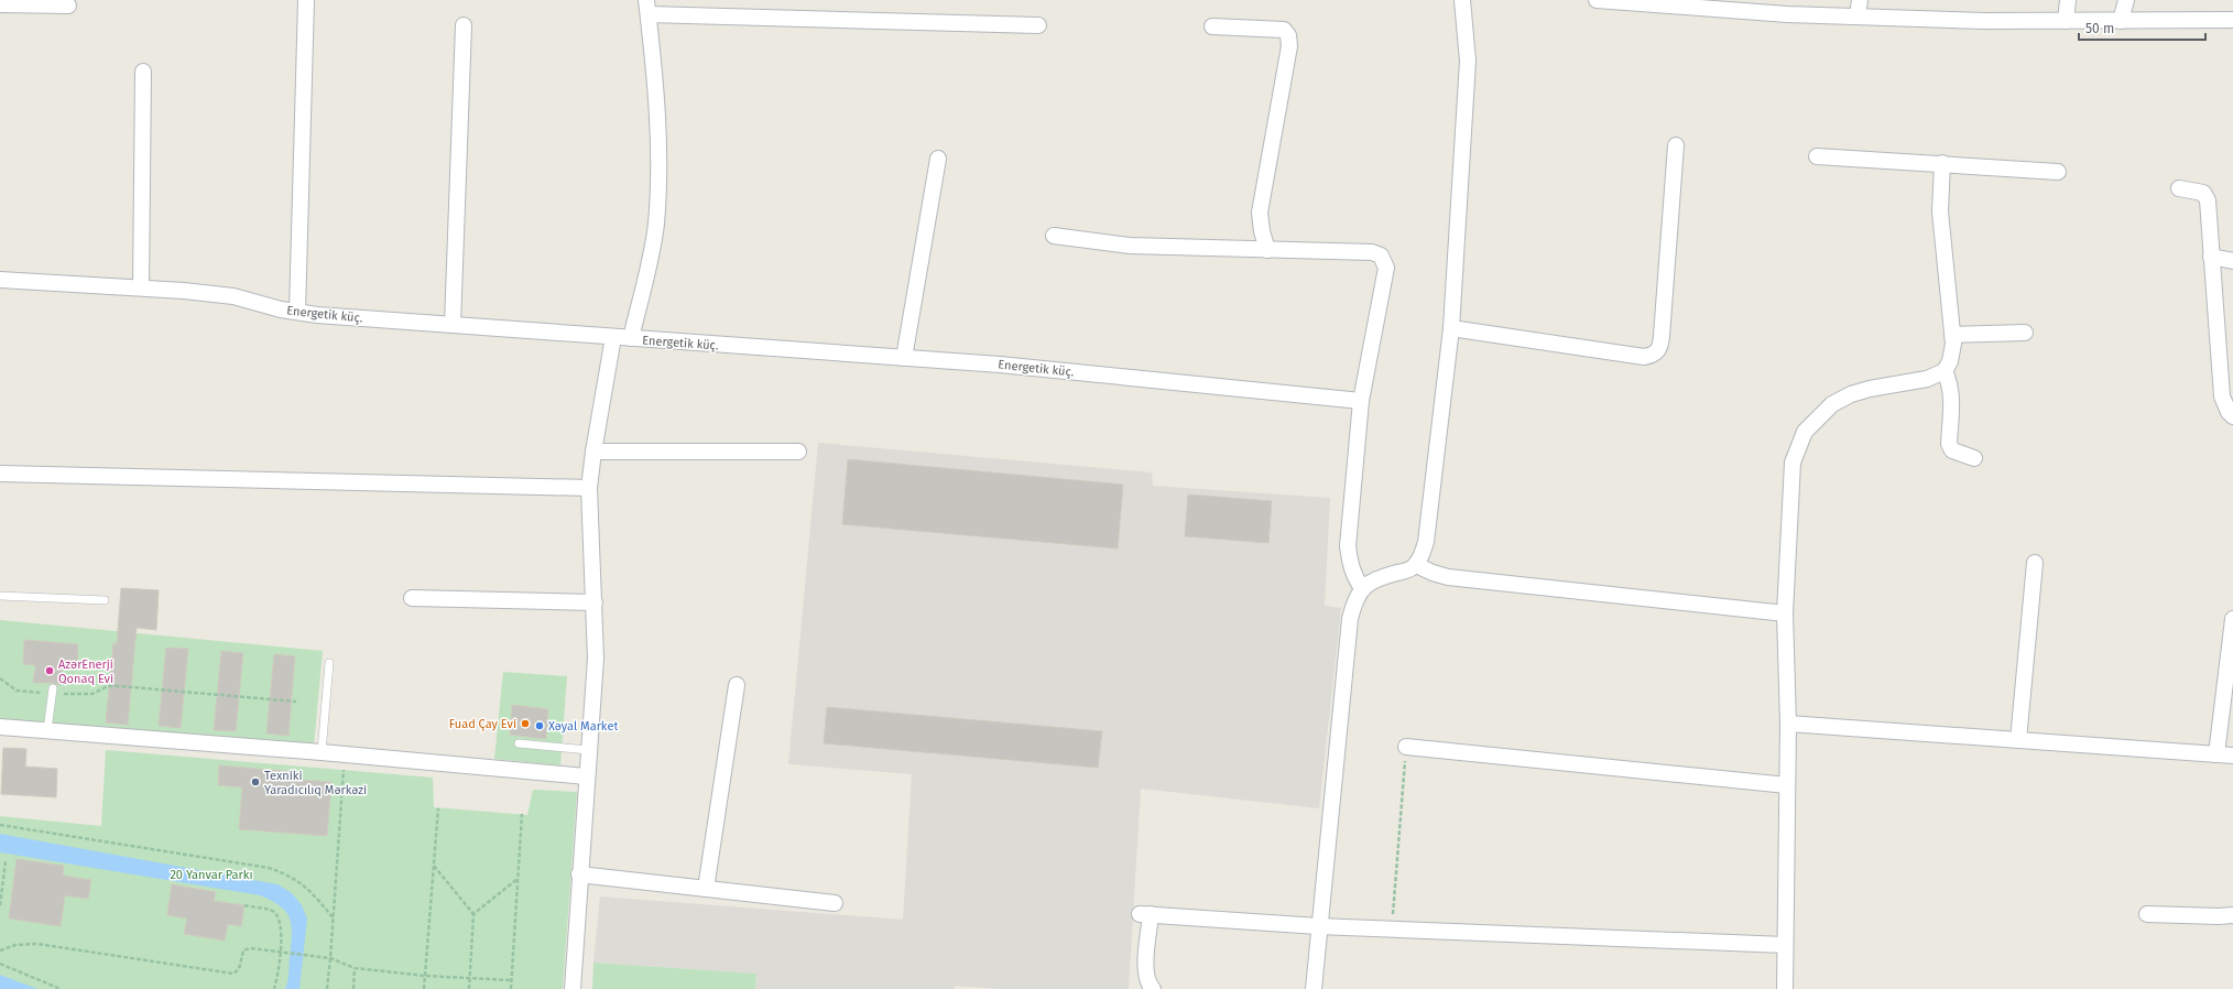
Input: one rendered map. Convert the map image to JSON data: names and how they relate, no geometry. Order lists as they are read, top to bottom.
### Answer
{
  "streets": {
    "street": ["Energetik küç."]
  },
  "parks": ["20 Yanvar Parkı"],
  "places": [
    "AzərEnerji Qonaq Evi",
    "Fuad Çay Evi",
    "Xəyal Market",
    "Texniki Yaradıcılıq Mərkəzi"
  ],
  "scale_bar": "50 m"
}
